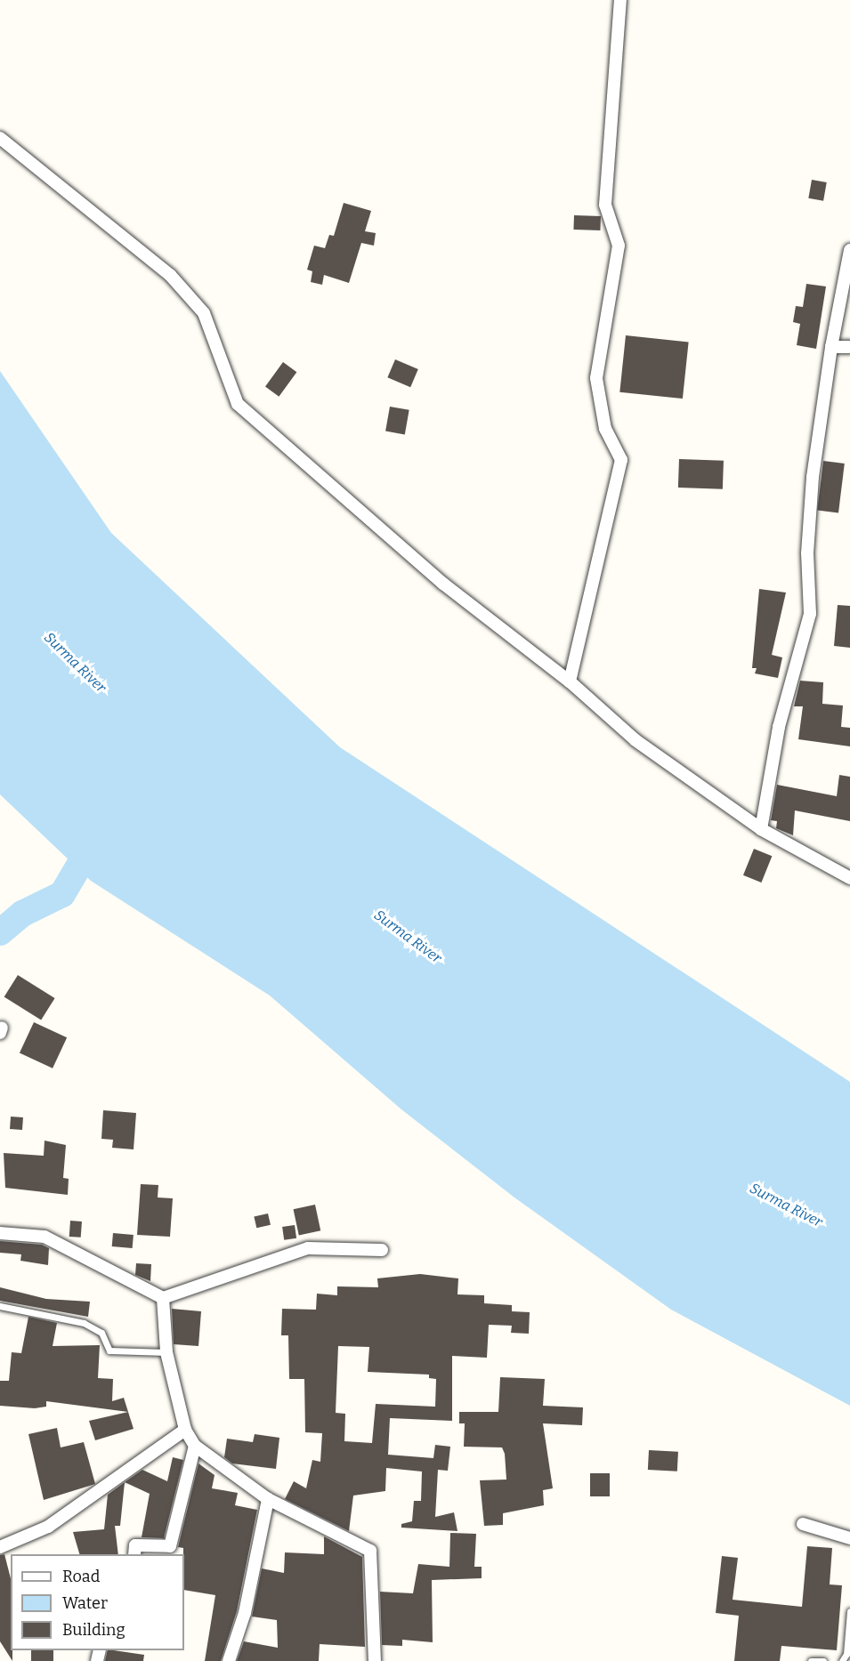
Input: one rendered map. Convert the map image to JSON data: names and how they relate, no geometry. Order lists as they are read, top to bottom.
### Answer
{
  "water": ["Surma River"],
  "legend": ["Road", "Water", "Building"]
}
